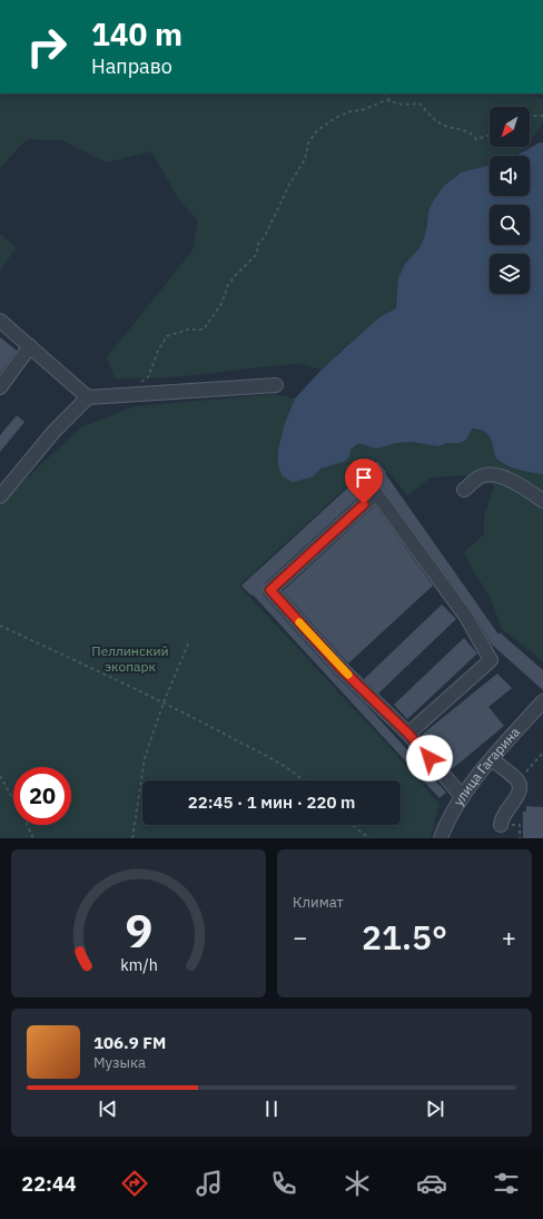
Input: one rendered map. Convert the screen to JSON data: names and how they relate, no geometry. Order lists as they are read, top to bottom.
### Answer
{
  "streets": {
    "street": ["улица Гагарина"]
  },
  "parks": ["Пеллинский экопарк"],
  "north": "bottom left",
  "page": {
    "turn": ["140 m", "Направо"],
    "limit": "20",
    "trip": "22:45 · 1 мин · 220 m",
    "tile": "Климат",
    "heat": ["−", "21.5°", "+"],
    "song": ["106.9 FM", "Музыка"],
    "tabs": "22:44",
    "gauge": ["9", "km/h"]
  }
}
